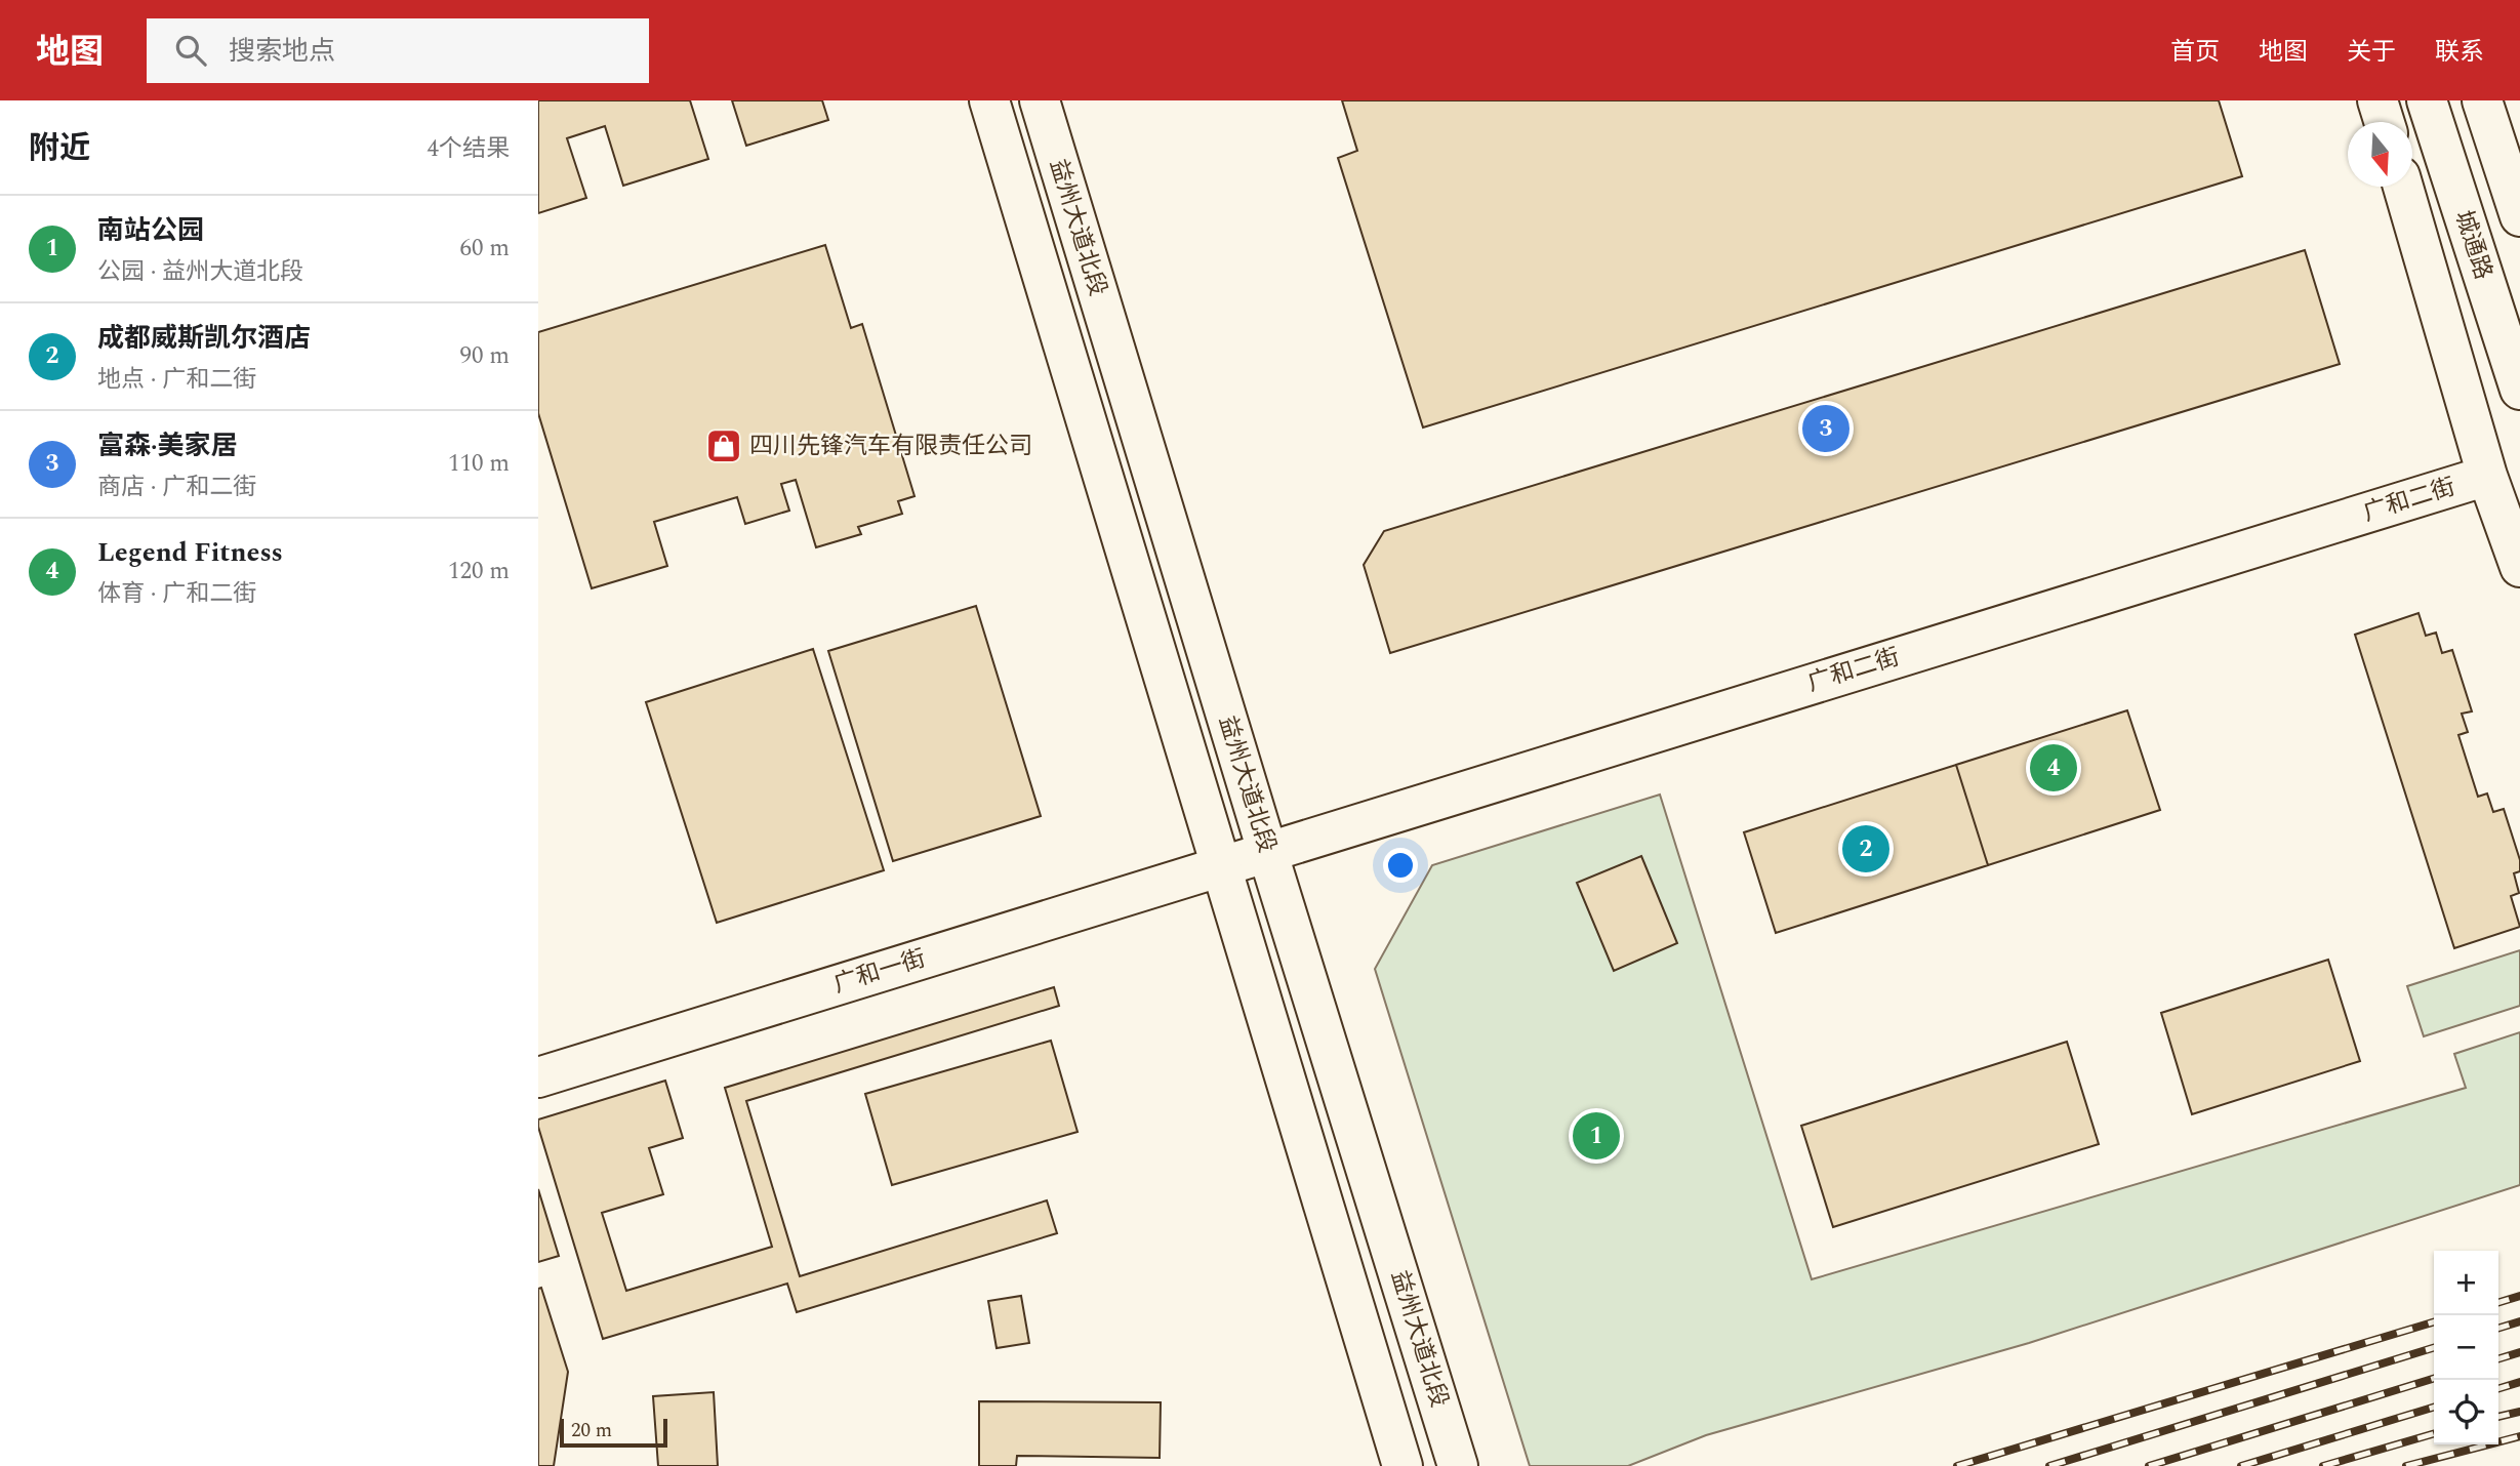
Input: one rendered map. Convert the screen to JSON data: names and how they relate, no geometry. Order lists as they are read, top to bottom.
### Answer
{
  "streets": {
    "main road": [
      "益州大道北段",
      "城通路",
      "广和二街",
      "广和一街"
    ]
  },
  "crossings": [
    ["益州大道北段", "广和二街"],
    ["益州大道北段", "广和一街"],
    ["广和二街", "广和一街"]
  ],
  "places": {
    "shop": ["四川先锋汽车有限责任公司"]
  },
  "scale_bar": "20 m",
  "north": "bottom",
  "page": {
    "header": "地图",
    "search": "搜索地点",
    "nav": [
      "首页",
      "地图",
      "关于",
      "联系"
    ],
    "heading": ["附近", "4个结果"],
    "list": [
      {
        "mark": "1",
        "name": "南站公园",
        "note": "公园 · 益州大道北段",
        "value": "60 m"
      },
      {
        "mark": "2",
        "name": "成都威斯凯尔酒店",
        "note": "地点 · 广和二街",
        "value": "90 m"
      },
      {
        "mark": "3",
        "name": "富森·美家居",
        "note": "商店 · 广和二街",
        "value": "110 m"
      },
      {
        "mark": "4",
        "name": "Legend Fitness",
        "note": "体育 · 广和二街",
        "value": "120 m"
      }
    ],
    "pins": [
      "3",
      "4",
      "2",
      "1"
    ],
    "map_buttons": ["+", "−"],
    "scale": "20 m"
  }
}
